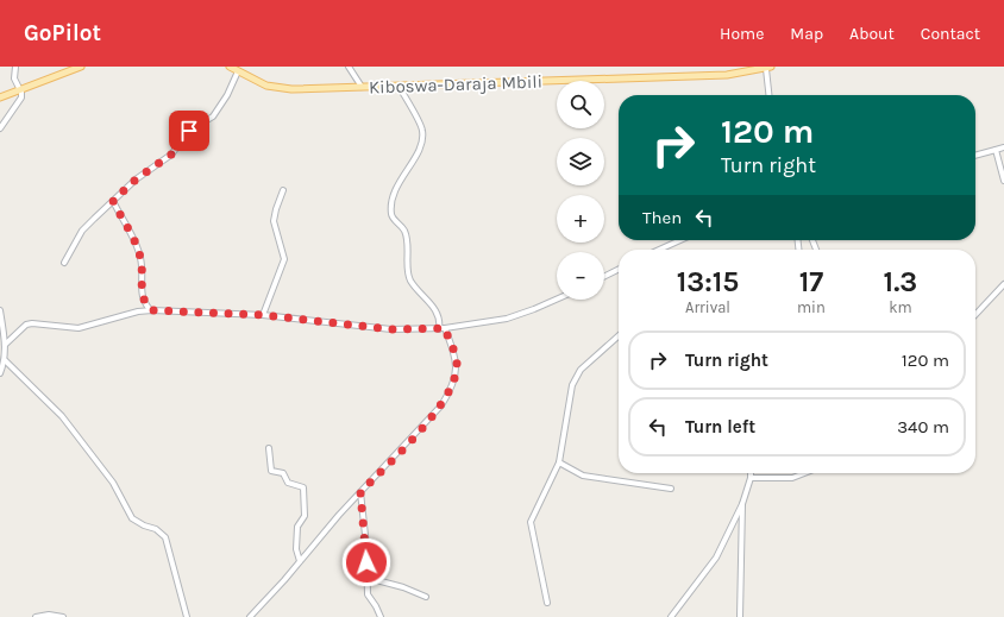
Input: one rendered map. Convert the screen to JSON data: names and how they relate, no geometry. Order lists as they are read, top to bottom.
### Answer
{
  "streets": {
    "main road": ["Kiboswa-Daraja Mbili"]
  },
  "page": {
    "header": "GoPilot",
    "nav": [
      "Home",
      "Map",
      "About",
      "Contact"
    ],
    "map_buttons": ["+", "−"],
    "turn": ["120 m", "Turn right"],
    "then": "Then",
    "eta": [
      "13:15",
      "Arrival",
      "17",
      "min",
      "1.3",
      "km"
    ],
    "list": [
      {
        "name": "Turn right",
        "value": "120 m"
      },
      {
        "name": "Turn left",
        "value": "340 m"
      }
    ]
  }
}
